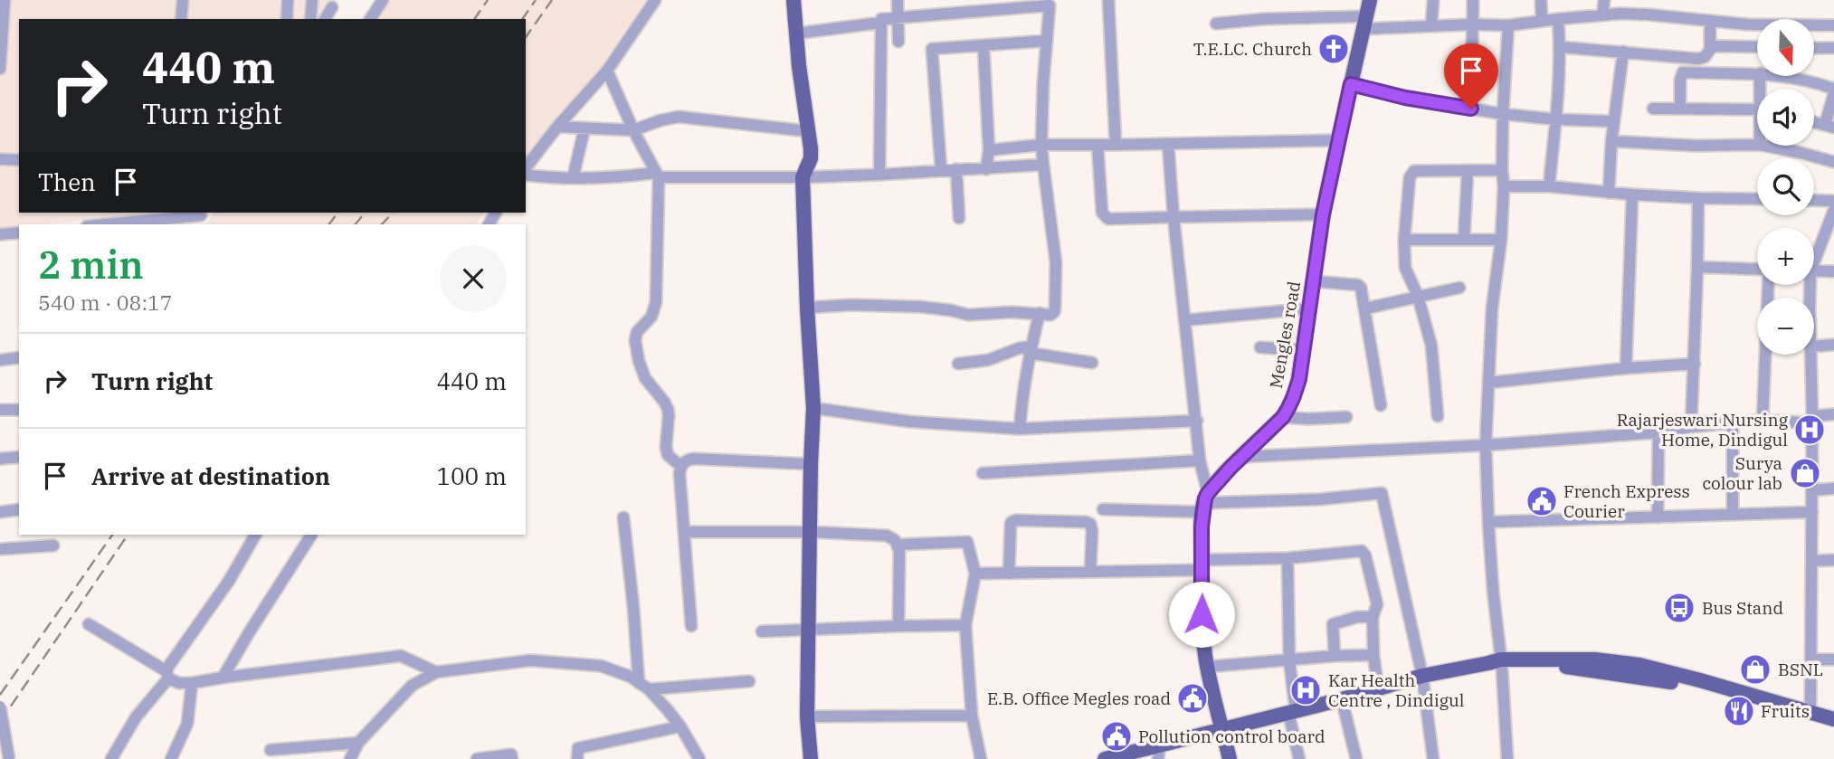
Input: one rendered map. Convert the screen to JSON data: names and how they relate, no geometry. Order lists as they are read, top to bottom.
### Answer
{
  "streets": {
    "main road": ["Mengles road"]
  },
  "places": {
    "church": ["T.E.LC. Church"],
    "hospital": ["Rajarjeswari Nursing Home, Dindigul", "Kar Health Centre , Dindigul"],
    "shop": ["Surya colour lab", "BSNL"],
    "public building": ["French Express Courier", "E.B. Office Megles road", "Pollution control board"],
    "bus stop": ["Bus Stand"],
    "restaurant": ["Fruits"]
  },
  "north": "bottom",
  "page": {
    "map_buttons": ["+", "−"],
    "turn": ["440 m", "Turn right"],
    "then": "Then",
    "heading": ["2 min", "540 m · 08:17"],
    "list": [
      {
        "name": "Turn right",
        "value": "440 m"
      },
      {
        "name": "Arrive at destination",
        "value": "100 m"
      }
    ]
  }
}
